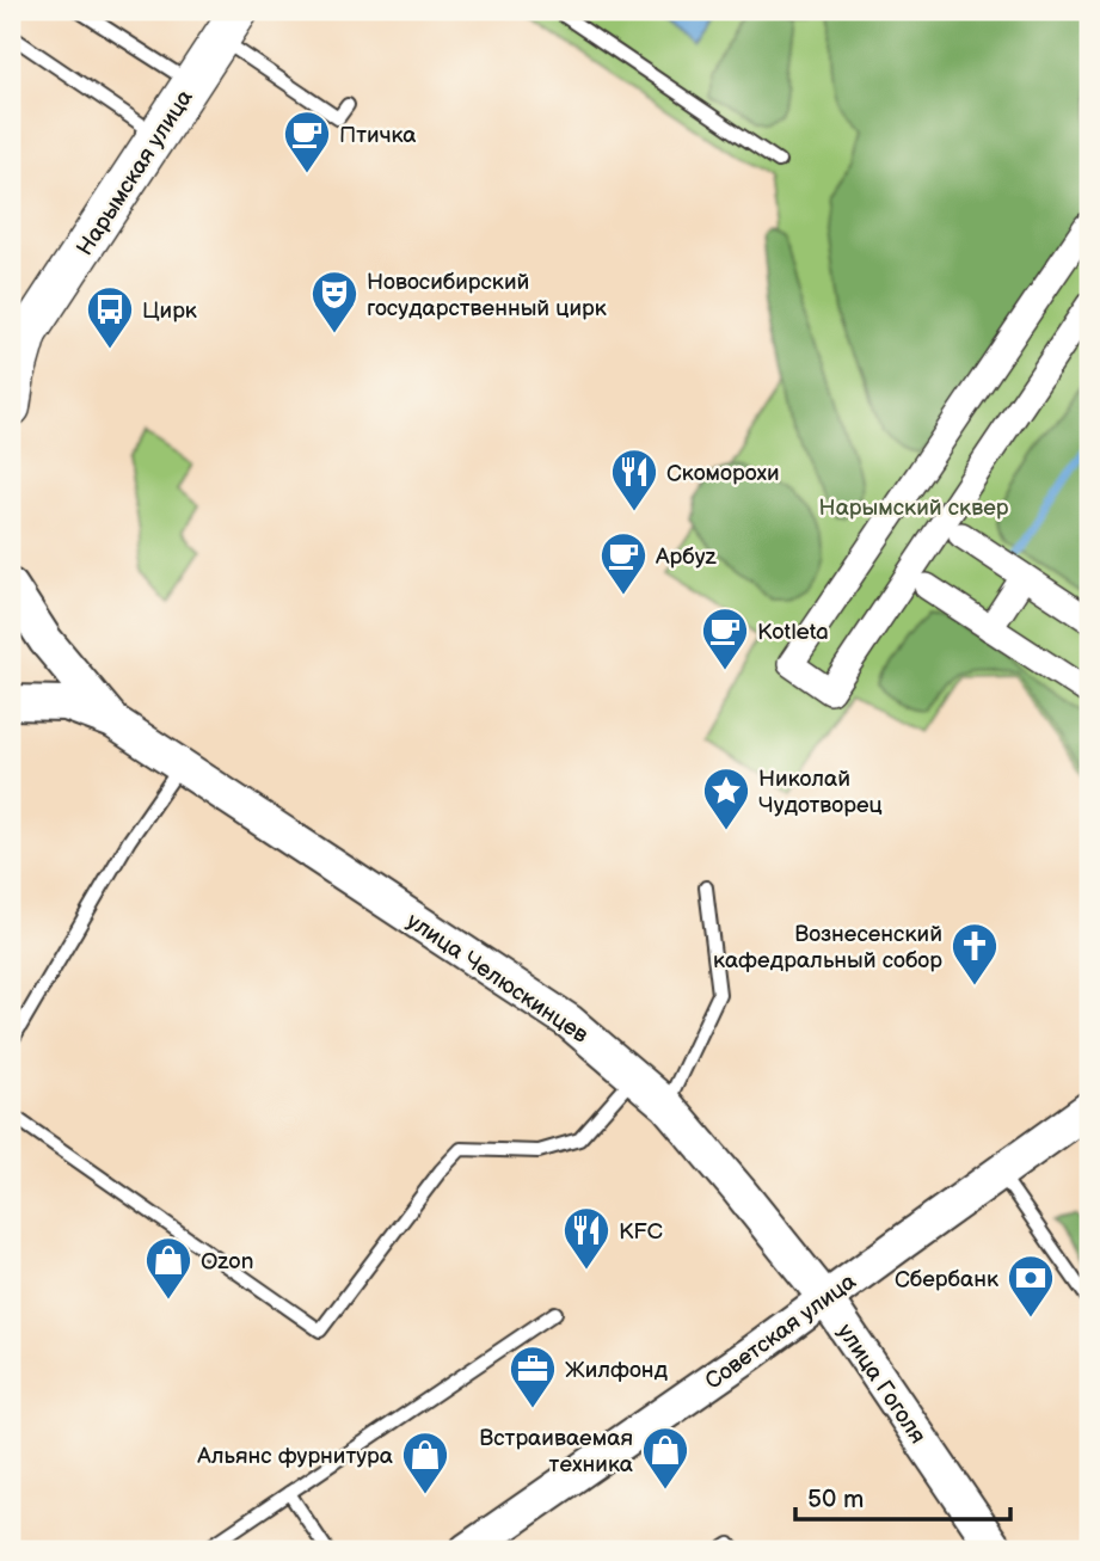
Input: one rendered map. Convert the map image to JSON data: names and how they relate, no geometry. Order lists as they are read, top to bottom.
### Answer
{
  "streets": {
    "main road": [
      "Нарымская улица",
      "улица Челюскинцев",
      "Советская улица",
      "улица Гоголя"
    ]
  },
  "crossings": [
    ["улица Челюскинцев", "Советская улица"],
    ["улица Челюскинцев", "улица Гоголя"],
    ["Советская улица", "улица Гоголя"]
  ],
  "parks": ["Нарымский сквер"],
  "places": {
    "cafe": ["Птичка", "Арбуz", "Kotleta"],
    "theatre": ["Новосибирский государственный цирк"],
    "bus stop": ["Цирк"],
    "restaurant": ["Скоморохи", "KFC"],
    "place": ["Николай Чудотворец"],
    "church": ["Вознесенский кафедральный собор"],
    "shop": ["Ozon", "Встраиваемая техника", "Альянс фурнитура"],
    "bank": ["Сбербанк"],
    "office": ["Жилфонд"]
  },
  "scale_bar": "50 m"
}
